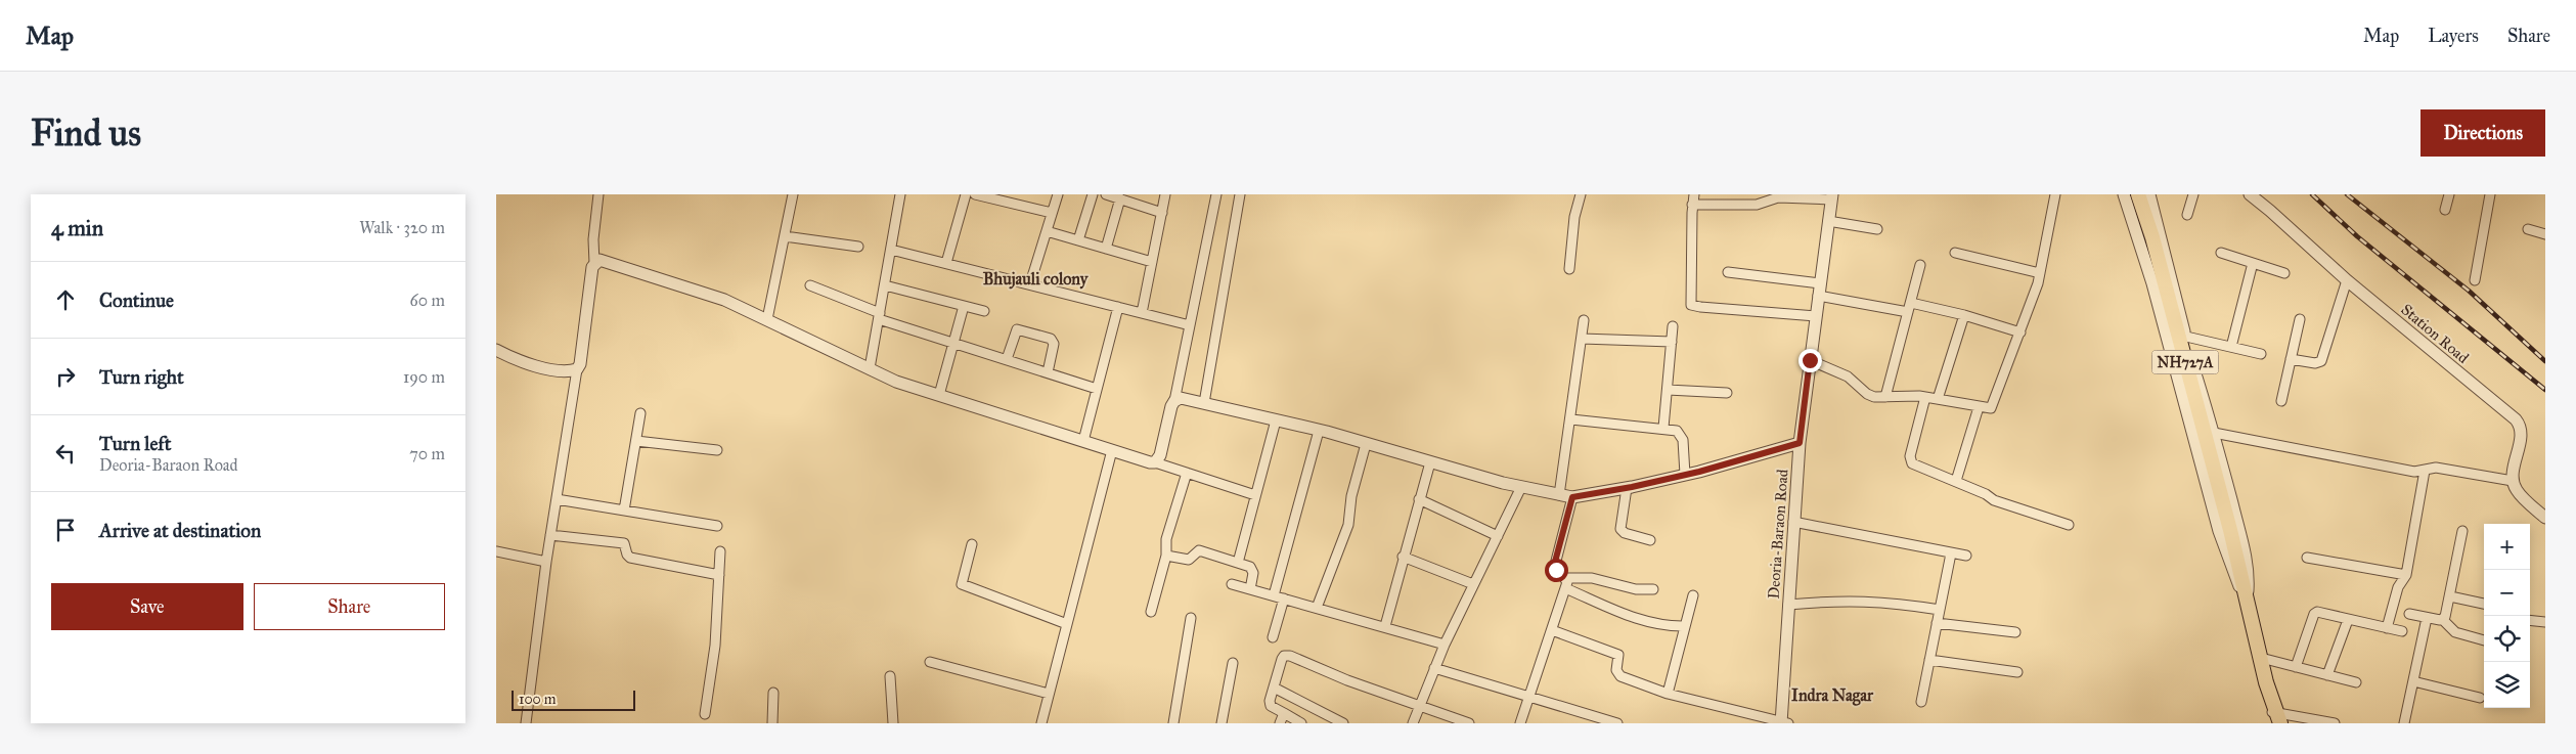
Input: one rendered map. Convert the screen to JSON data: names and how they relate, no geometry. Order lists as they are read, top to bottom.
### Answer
{
  "streets": {
    "highway": ["NH727A"],
    "street": ["Station Road", "Deoria-Baraon Road"]
  },
  "districts": ["Bhujauli colony", "Indra Nagar"],
  "scale_bar": "100 m",
  "page": {
    "header": "Map",
    "nav": ["Map", "Layers", "Share"],
    "buttons": [
      "Directions",
      ["Save", "Share"]
    ],
    "title": "Find us",
    "heading": ["4 min", "Walk · 320 m"],
    "list": [
      ["Continue", "60 m"],
      ["Turn right", "190 m"],
      ["Turn left", "Deoria-Baraon Road", "70 m"],
      "Arrive at destination"
    ],
    "map_buttons": ["+", "−"],
    "scale": "100 m"
  }
}
